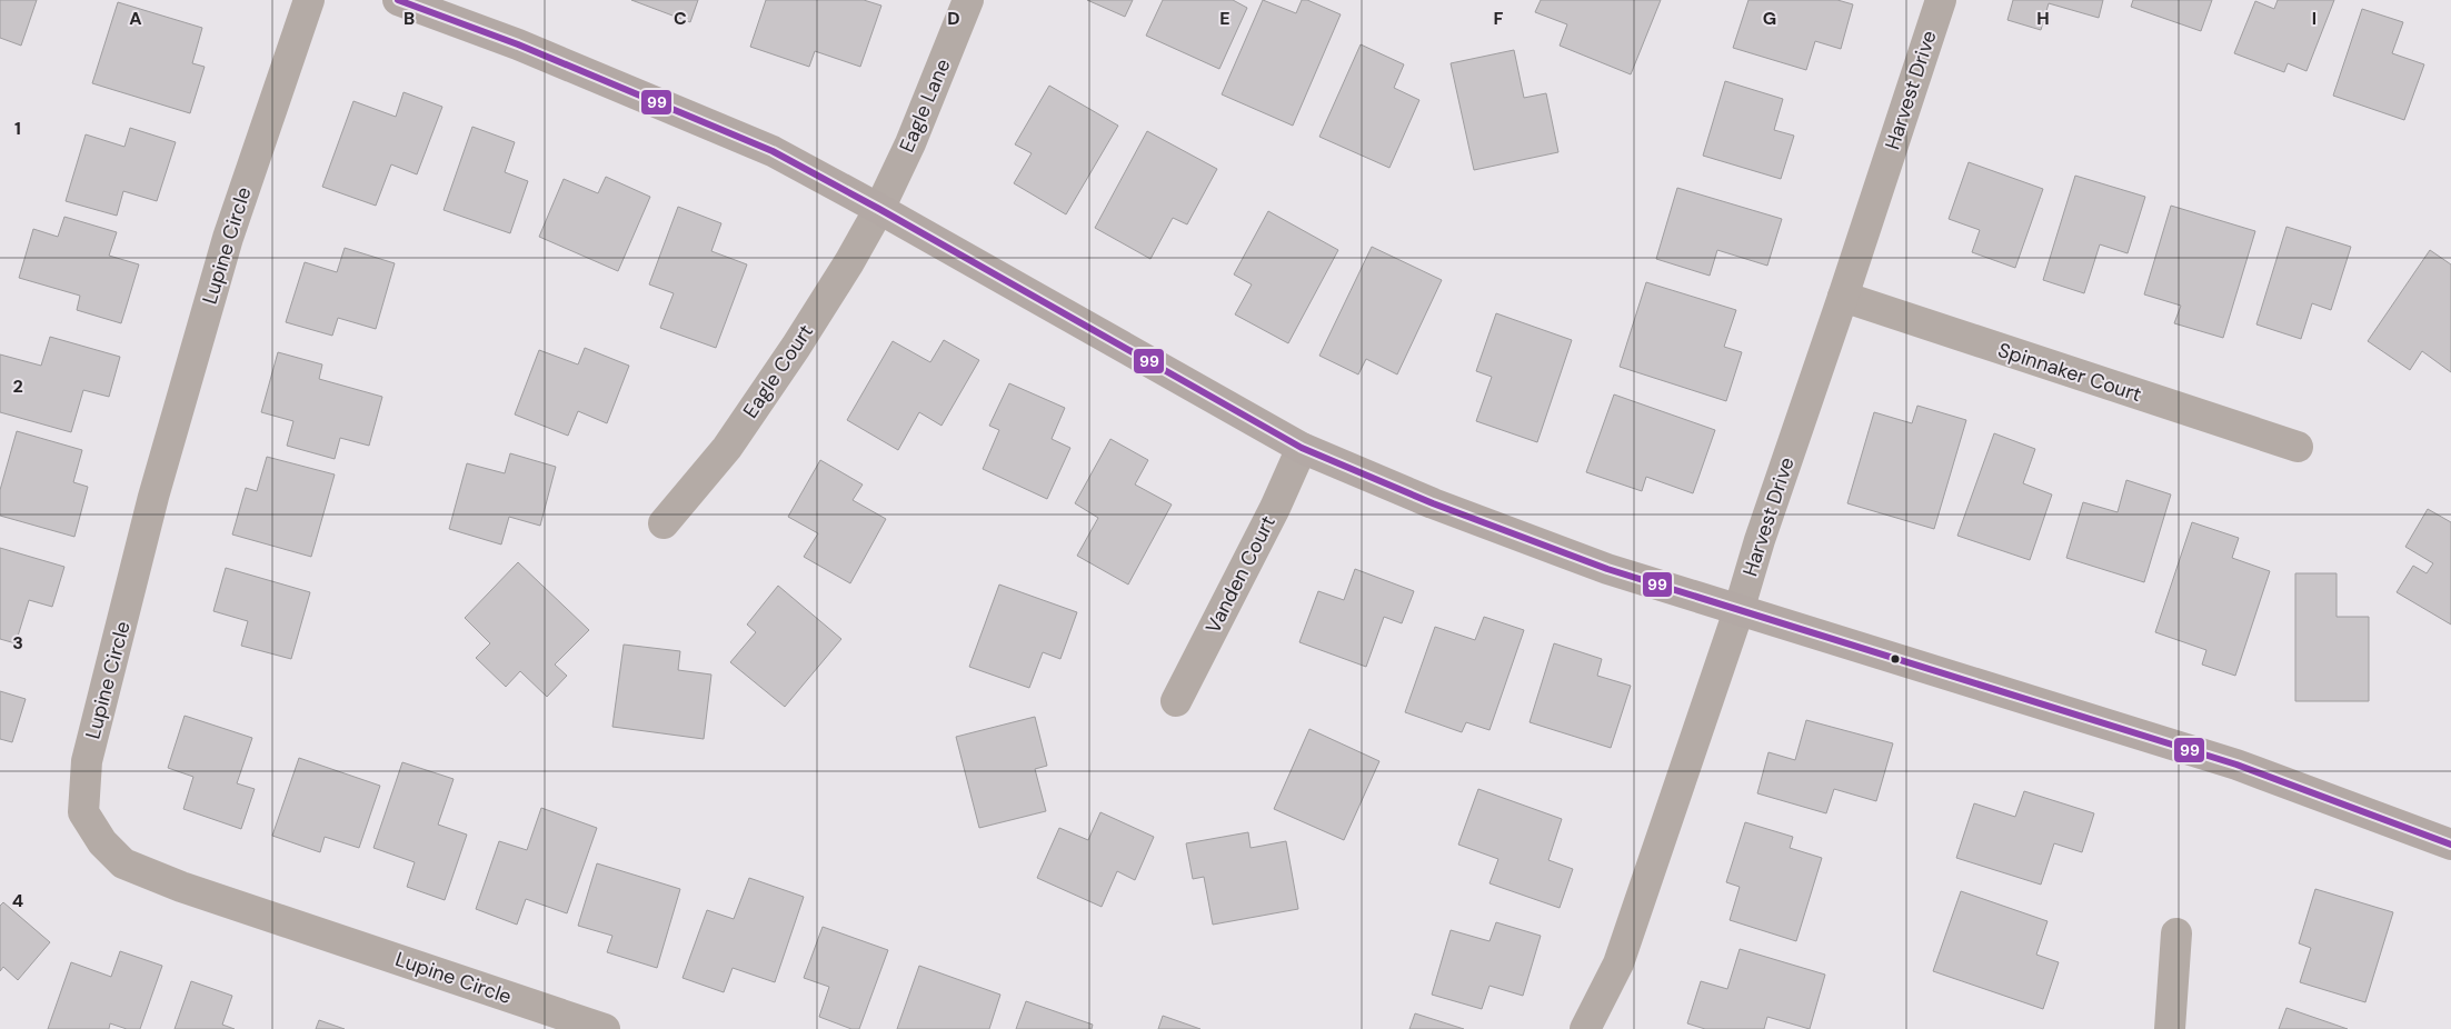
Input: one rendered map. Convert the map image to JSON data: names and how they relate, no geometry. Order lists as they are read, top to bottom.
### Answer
{
  "streets": {
    "street": [
      "Harvest Drive",
      "Eagle Lane",
      "Lupine Circle",
      "Eagle Court",
      "Spinnaker Court",
      "Vanden Court"
    ]
  },
  "crossings": [
    ["Harvest Drive", "Spinnaker Court"],
    ["Eagle Lane", "Eagle Court"]
  ],
  "lines": ["transit line 99"],
  "grid": {
    "columns": [
      "A",
      "B",
      "C",
      "D",
      "E",
      "F",
      "G",
      "H",
      "I"
    ],
    "rows": [
      "1",
      "2",
      "3",
      "4"
    ]
  }
}
